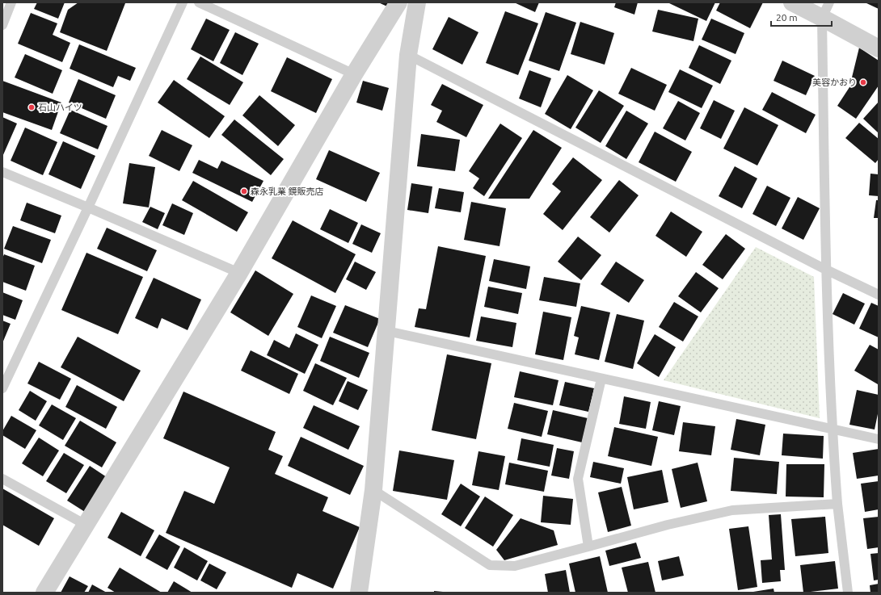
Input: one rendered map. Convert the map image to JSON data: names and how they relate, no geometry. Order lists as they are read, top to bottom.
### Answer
{
  "places": ["美容かおり", "石山ハイツ", "森永乳業 鏡販売店"],
  "scale_bar": "20 m"
}
